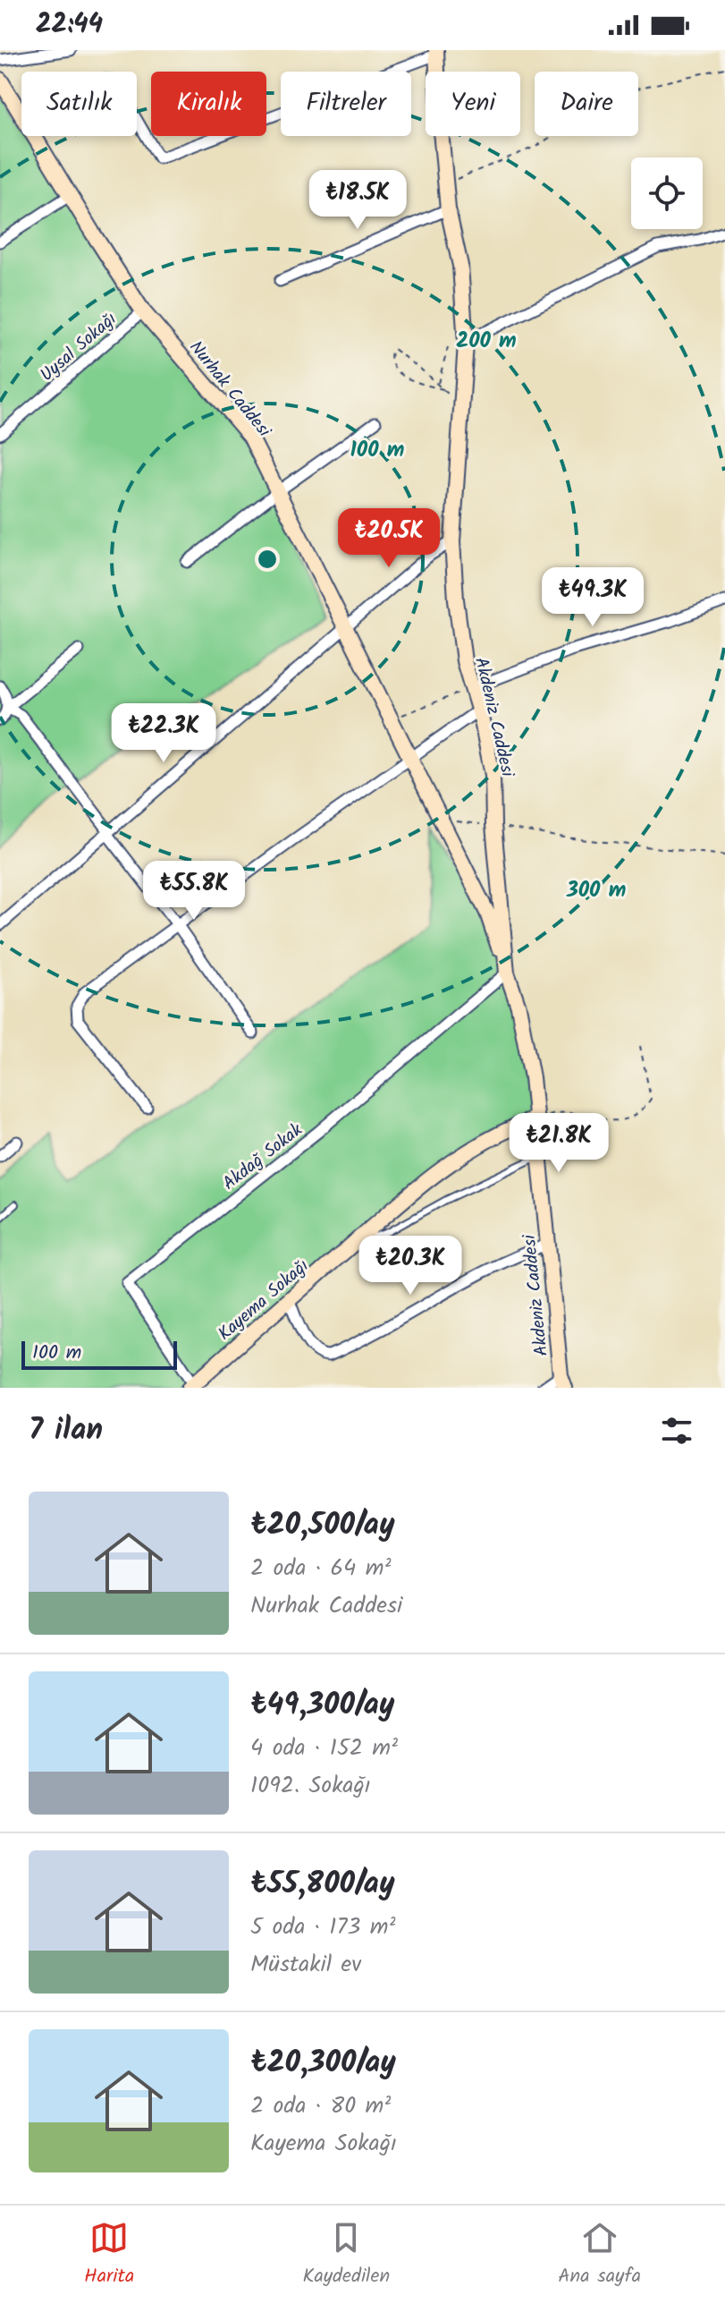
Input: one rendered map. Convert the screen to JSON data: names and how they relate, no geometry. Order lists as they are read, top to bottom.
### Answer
{
  "streets": {
    "street": [
      "Uysal Sokağı",
      "Nurhak Caddesi",
      "Akdeniz Caddesi",
      "Akdağ Sokak",
      "Kayema Sokağı"
    ]
  },
  "crossings": [
    ["Uysal Sokağı", "Nurhak Caddesi"],
    ["Nurhak Caddesi", "Akdeniz Caddesi"],
    ["Nurhak Caddesi", "Akdağ Sokak"],
    ["Akdeniz Caddesi", "Akdağ Sokak"],
    ["Akdeniz Caddesi", "Kayema Sokağı"],
    ["Akdağ Sokak", "Kayema Sokağı"]
  ],
  "scale_bar": "100 m",
  "page": {
    "status": "22:44",
    "chip": [
      "Satılık",
      "Kiralık",
      "Filtreler",
      "Yeni",
      "Daire"
    ],
    "price": [
      "₺18.5K",
      "₺20.5K",
      "₺49.3K",
      "₺22.3K",
      "₺55.8K",
      "₺21.8K",
      "₺20.3K"
    ],
    "scale": "100 m",
    "heading": "7 ilan",
    "list": [
      {
        "name": "₺20,500/ay",
        "note": "2 oda · 64 m² · Nurhak Caddesi"
      },
      {
        "name": "₺49,300/ay",
        "note": "4 oda · 152 m² · 1092. Sokağı"
      },
      {
        "name": "₺55,800/ay",
        "note": "5 oda · 173 m² · Müstakil ev"
      },
      {
        "name": "₺20,300/ay",
        "note": "2 oda · 80 m² · Kayema Sokağı"
      }
    ],
    "tabs": ["Harita", "Kaydedilen", "Ana sayfa"]
  },
  "rings": ["200 m", "100 m", "300 m"]
}
